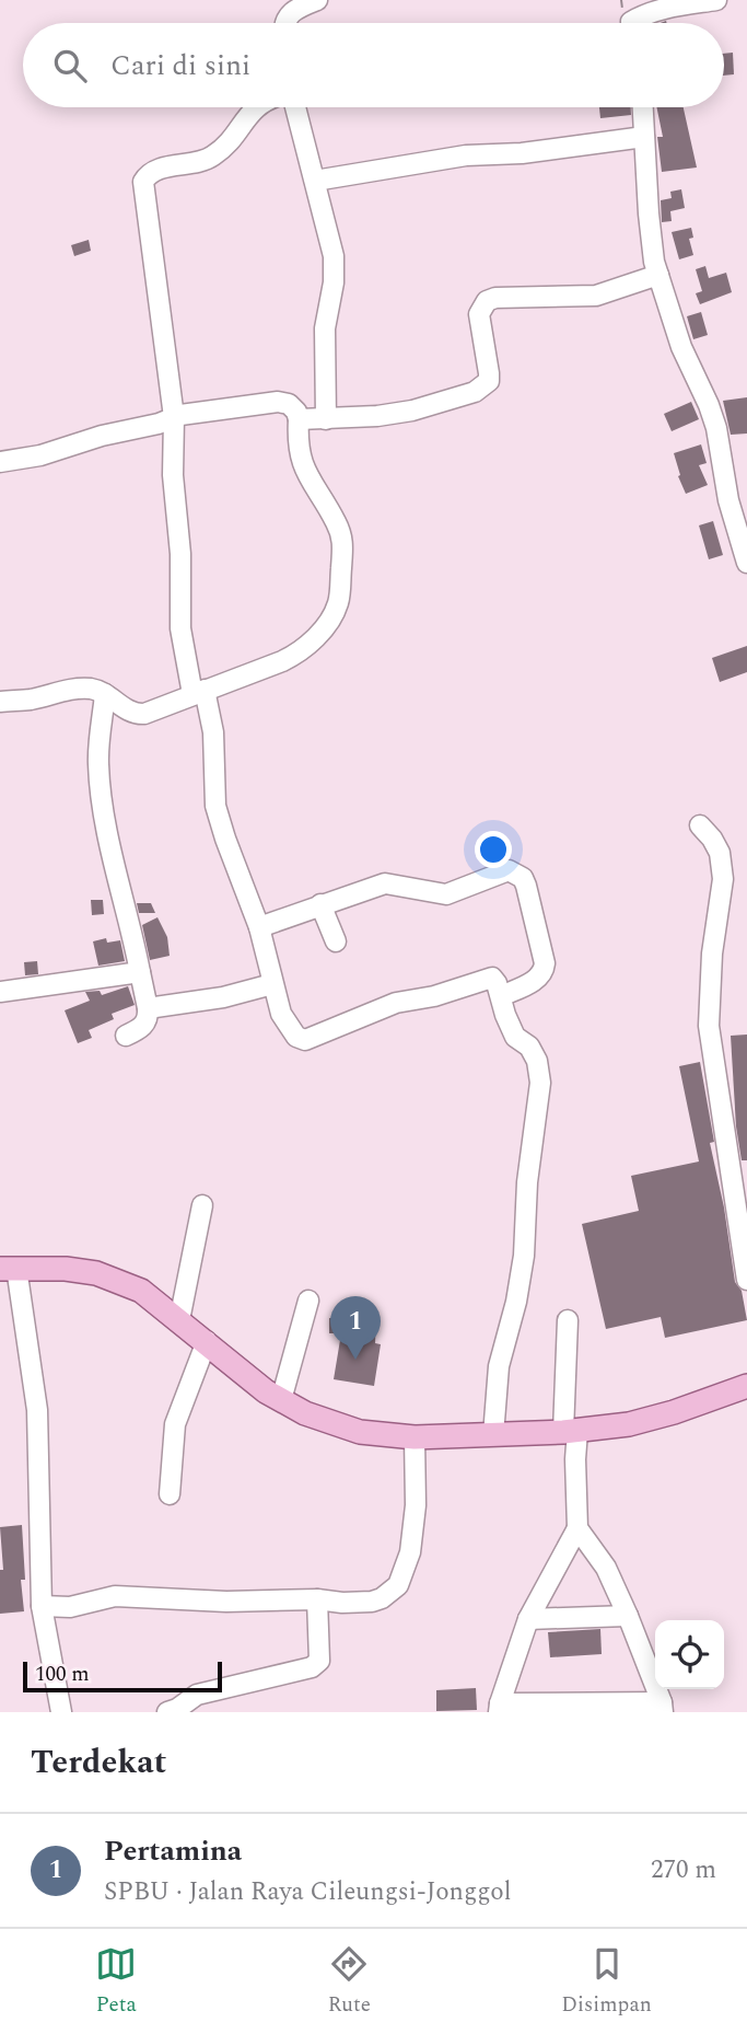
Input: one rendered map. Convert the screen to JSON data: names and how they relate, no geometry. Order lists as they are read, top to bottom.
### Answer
{
  "scale_bar": "100 m",
  "page": {
    "search": "Cari di sini",
    "pins": "1",
    "scale": "100 m",
    "heading": "Terdekat",
    "list": [
      {
        "mark": "1",
        "name": "Pertamina",
        "note": "SPBU · Jalan Raya Cileungsi-Jonggol",
        "value": "270 m"
      }
    ],
    "nav": ["Peta", "Rute", "Disimpan"]
  }
}
